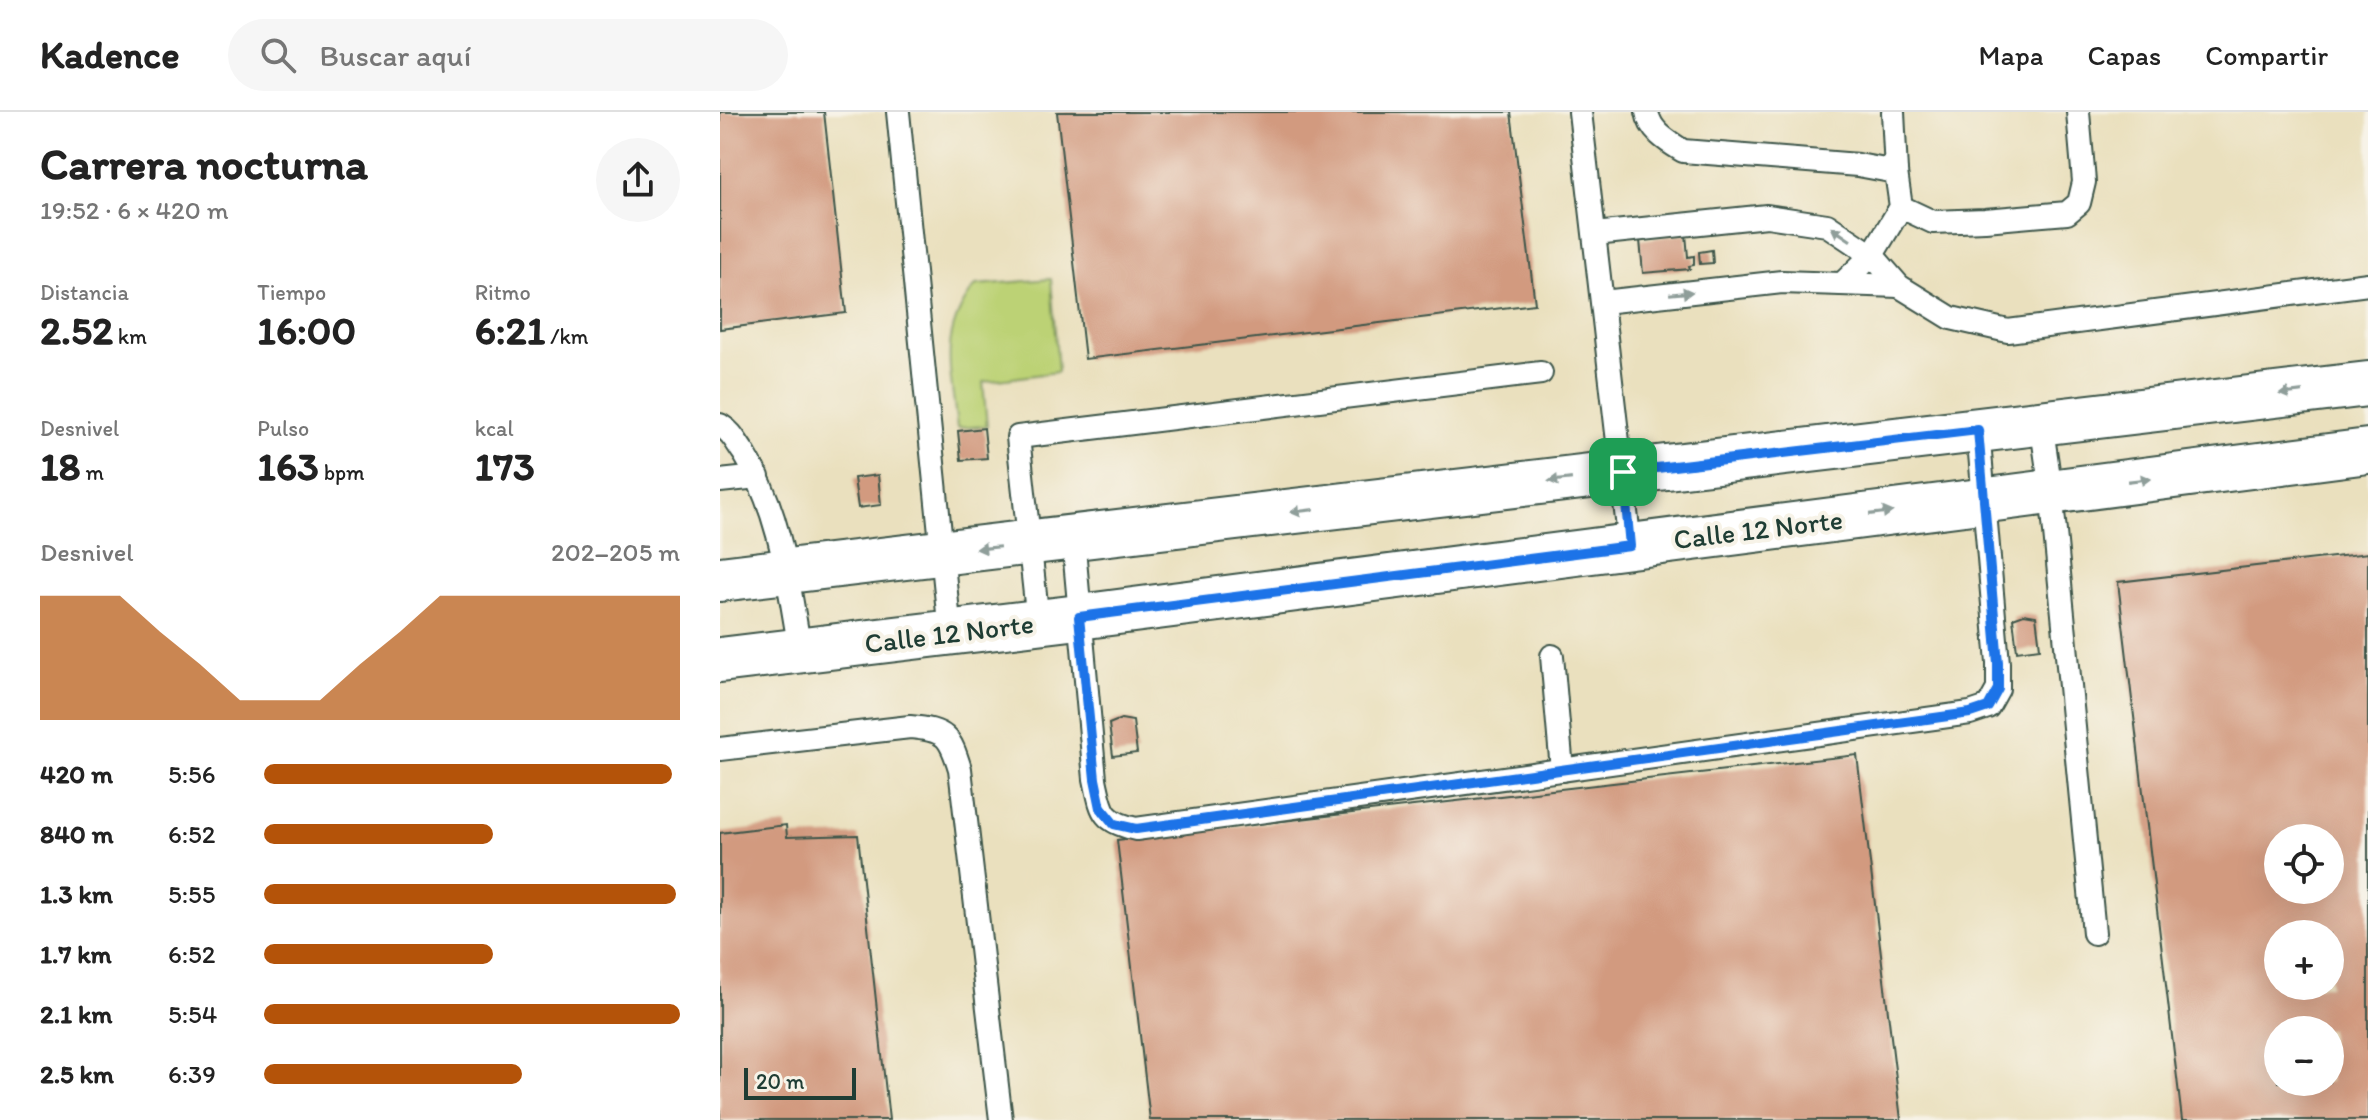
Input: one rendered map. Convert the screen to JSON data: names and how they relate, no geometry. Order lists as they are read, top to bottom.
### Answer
{
  "streets": {
    "main road": ["Calle 12 Norte"]
  },
  "scale_bar": "20 m",
  "page": {
    "header": "Kadence",
    "search": "Buscar aquí",
    "nav": ["Mapa", "Capas", "Compartir"],
    "heading": ["Carrera nocturna", "19:52 · 6 × 420 m"],
    "stats": [
      ["Distancia", "2.52 km"],
      ["Tiempo", "16:00"],
      ["Ritmo", "6:21 /km"],
      ["Desnivel", "18 m"],
      ["Pulso", "163 bpm"],
      ["kcal", "173"]
    ],
    "chart": ["Desnivel", "202–205 m"],
    "list": [
      {
        "name": "420 m",
        "note": "5:56"
      },
      {
        "name": "840 m",
        "note": "6:52"
      },
      {
        "name": "1.3 km",
        "note": "5:55"
      },
      {
        "name": "1.7 km",
        "note": "6:52"
      },
      {
        "name": "2.1 km",
        "note": "5:54"
      },
      {
        "name": "2.5 km",
        "note": "6:39"
      }
    ],
    "map_buttons": ["+", "−"],
    "scale": "20 m"
  }
}
